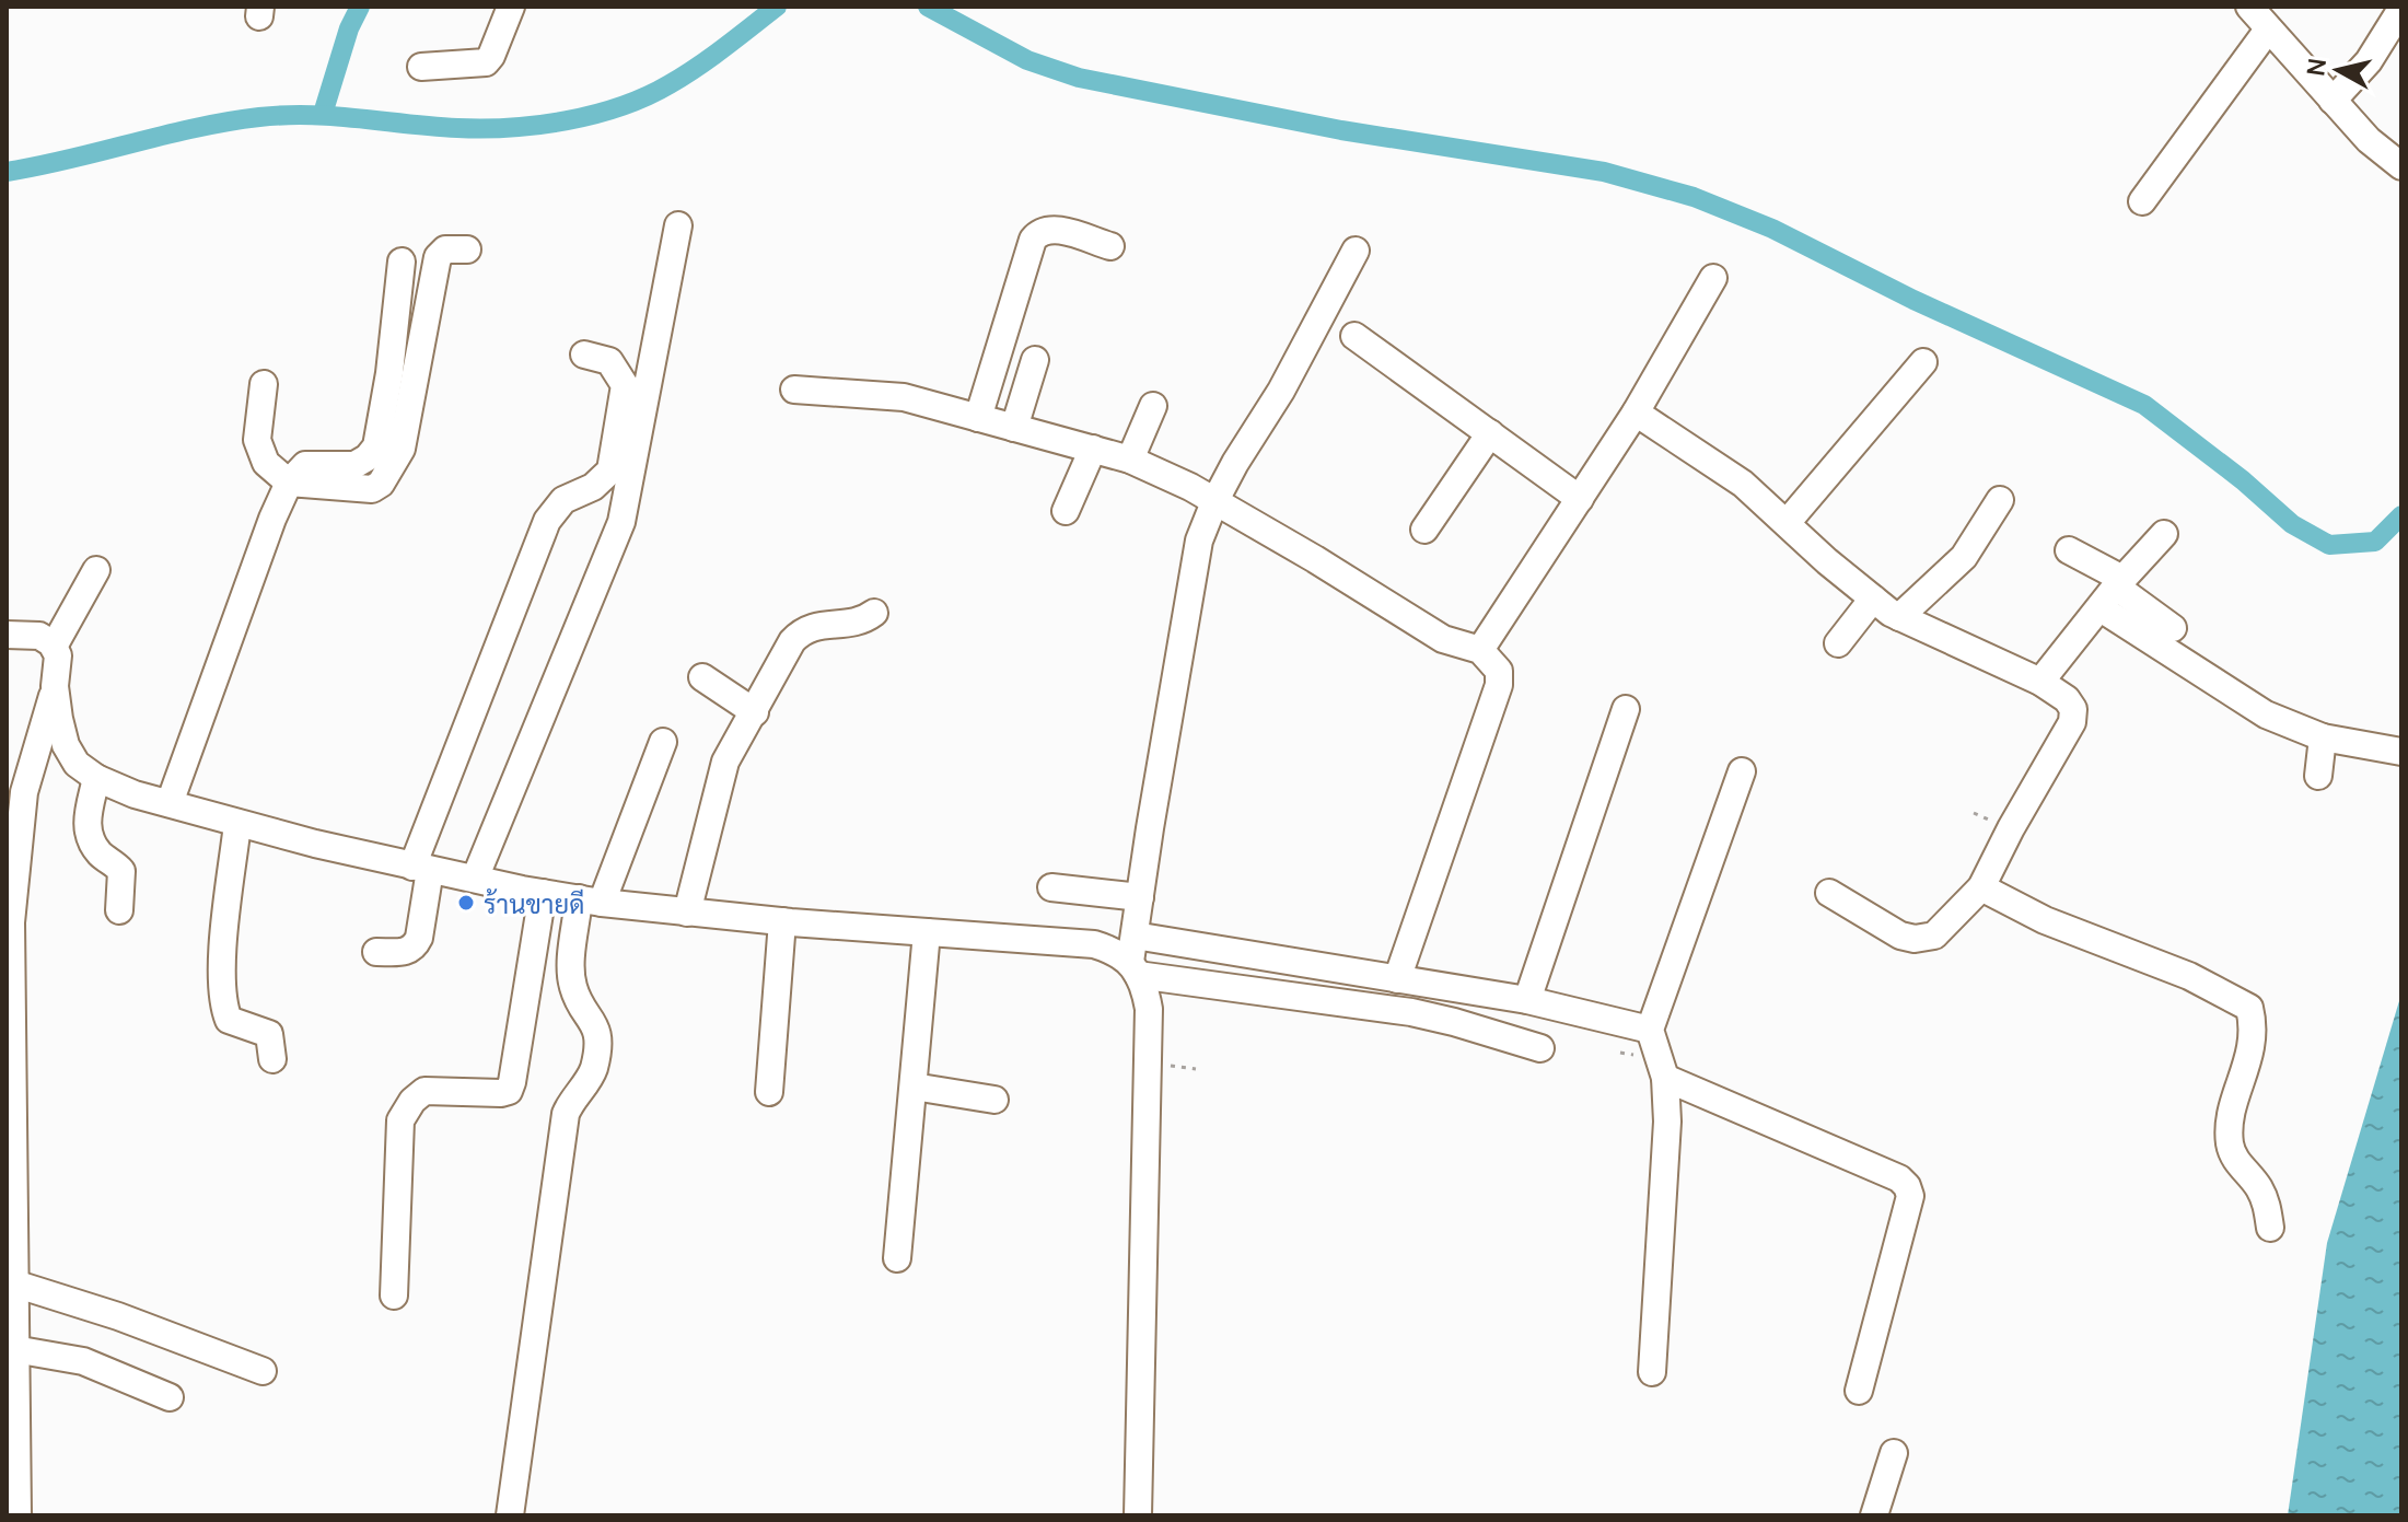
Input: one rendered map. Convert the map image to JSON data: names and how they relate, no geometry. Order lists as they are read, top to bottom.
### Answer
{
  "places": ["ร้านขายดี"],
  "north": "left"
}
